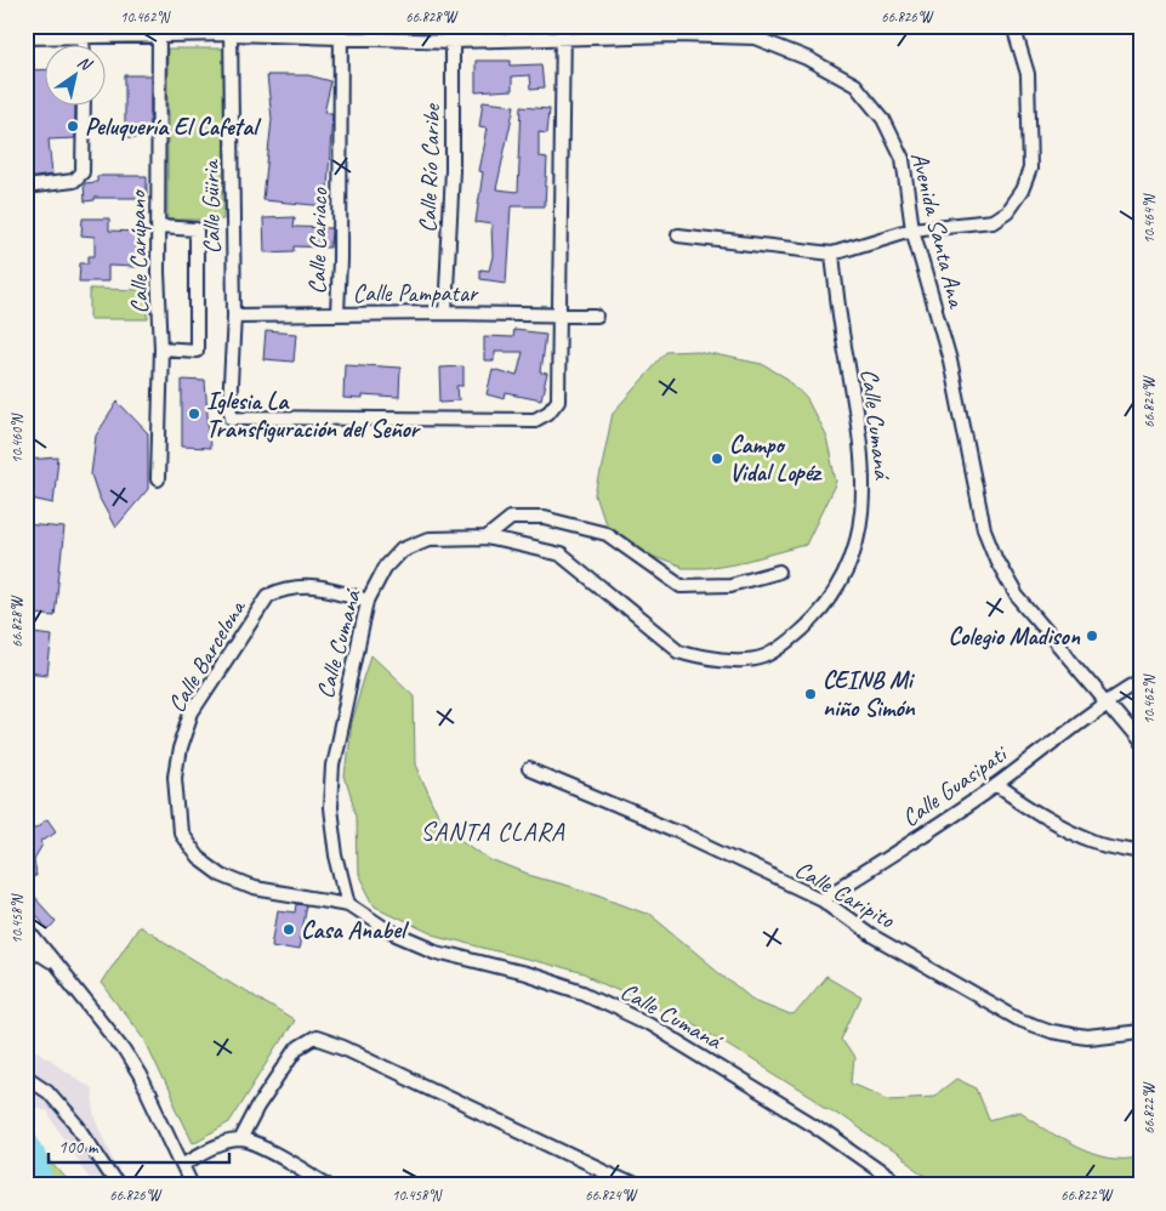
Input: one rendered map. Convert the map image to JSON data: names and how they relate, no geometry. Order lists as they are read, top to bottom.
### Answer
{
  "streets": {
    "street": [
      "Calle Río Caribe",
      "Calle Güiria",
      "Avenida Santa Ana",
      "Calle Cariaco",
      "Calle Carúpano",
      "Calle Pampatar",
      "Calle Cumaná",
      "Calle Barcelona",
      "Calle Guasipati",
      "Calle Caripito"
    ]
  },
  "crossings": [
    ["Calle Río Caribe", "Avenida Santa Ana"],
    ["Calle Río Caribe", "Calle Pampatar"],
    ["Calle Güiria", "Avenida Santa Ana"],
    ["Calle Güiria", "Calle Pampatar"],
    ["Avenida Santa Ana", "Calle Cariaco"],
    ["Avenida Santa Ana", "Calle Carúpano"],
    ["Avenida Santa Ana", "Calle Guasipati"],
    ["Calle Cariaco", "Calle Pampatar"],
    ["Calle Cumaná", "Calle Barcelona"],
    ["Calle Guasipati", "Calle Caripito"]
  ],
  "districts": ["SANTA CLARA"],
  "places": [
    "Peluquería El Cafetal",
    "Iglesia La Transfiguración del Señor",
    "Campo Vidal Lopéz",
    "Colegio Madison",
    "CEINB Mi niño Simón",
    "Casa Anabel"
  ],
  "scale_bar": "100 m",
  "north": "top right",
  "coordinates": [
    "10.462°N",
    "66.828°W",
    "66.826°W",
    "10.464°N",
    "66.824°W",
    "10.460°N",
    "10.458°N",
    "66.822°W"
  ]
}
